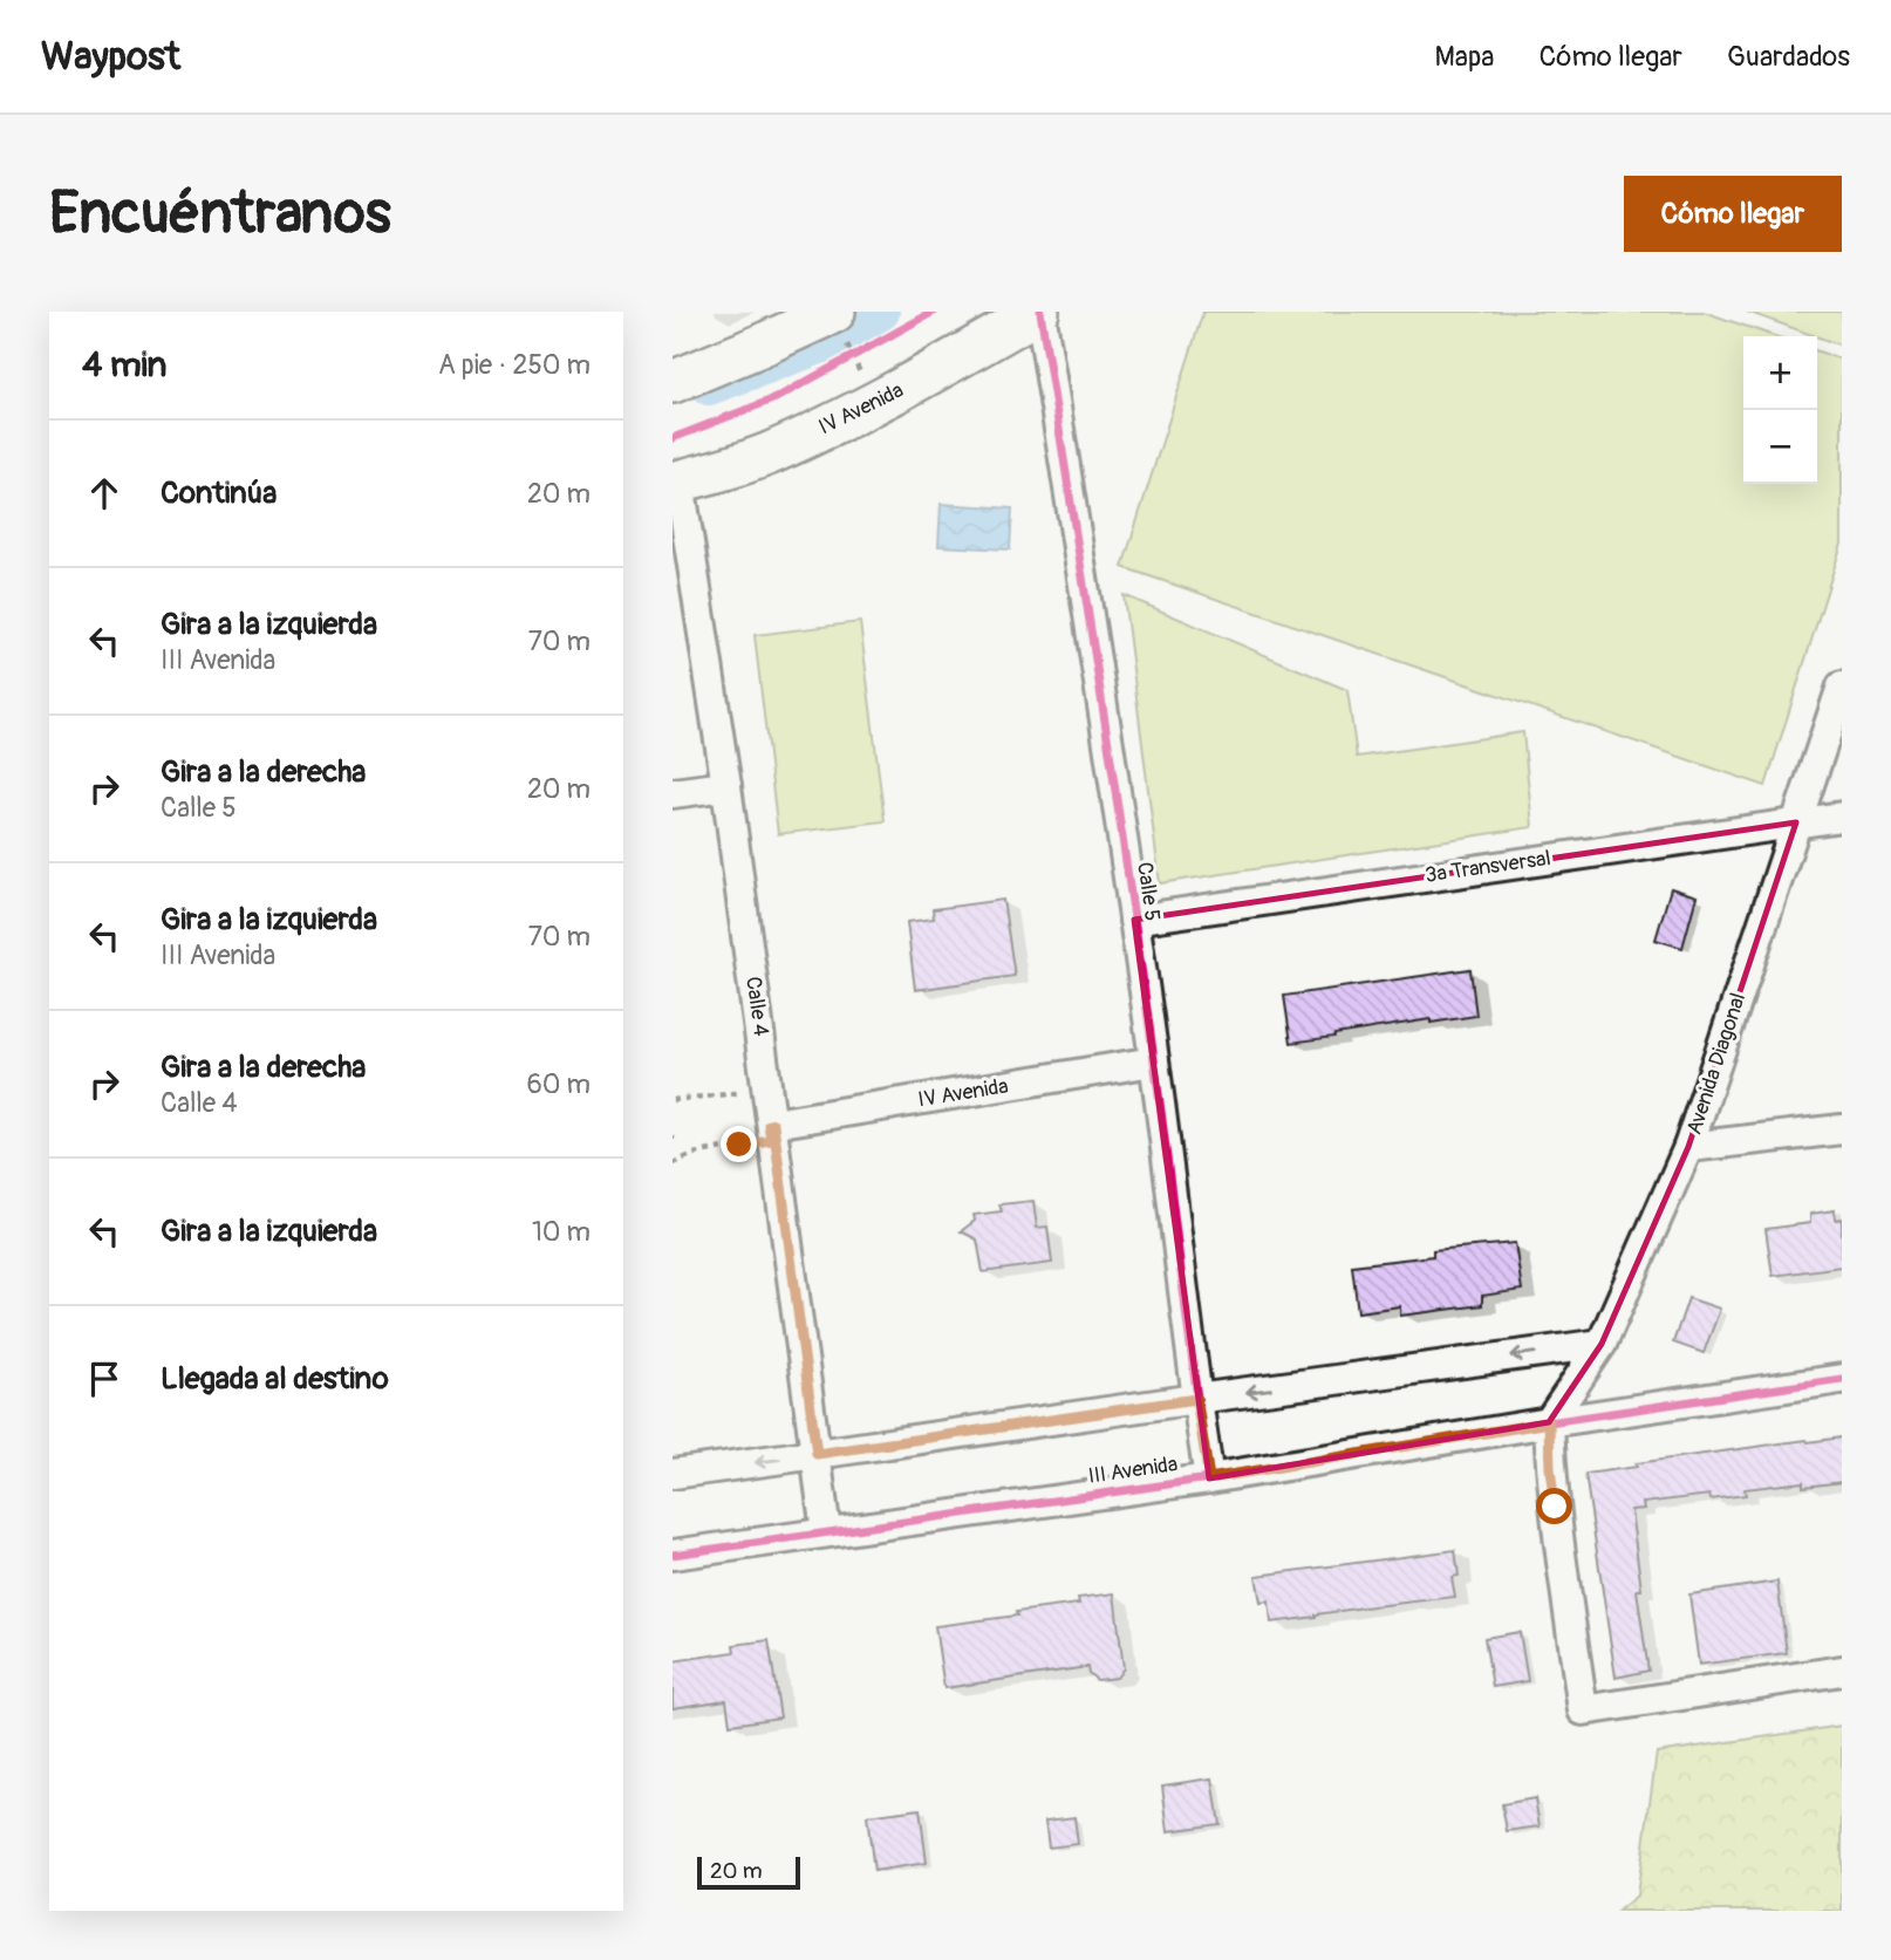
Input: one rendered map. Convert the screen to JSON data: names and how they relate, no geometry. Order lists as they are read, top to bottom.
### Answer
{
  "streets": {
    "street": [
      "IV Avenida",
      "3ª Transversal",
      "Calle 5",
      "Calle 4",
      "Avenida Diagonal",
      "III Avenida"
    ]
  },
  "crossings": [
    ["IV Avenida", "Calle 5"],
    ["IV Avenida", "Calle 4"],
    ["3ª Transversal", "Calle 5"],
    ["3ª Transversal", "Avenida Diagonal"],
    ["Calle 5", "III Avenida"],
    ["Calle 4", "III Avenida"],
    ["Avenida Diagonal", "III Avenida"]
  ],
  "scale_bar": "20 m",
  "page": {
    "header": "Waypost",
    "nav": ["Mapa", "Cómo llegar", "Guardados"],
    "buttons": "Cómo llegar",
    "title": "Encuéntranos",
    "heading": ["4 min", "A pie · 250 m"],
    "map_buttons": ["+", "−"],
    "list": [
      ["Continúa", "20 m"],
      ["Gira a la izquierda", "III Avenida", "70 m"],
      ["Gira a la derecha", "Calle 5", "20 m"],
      ["Gira a la izquierda", "III Avenida", "70 m"],
      ["Gira a la derecha", "Calle 4", "60 m"],
      ["Gira a la izquierda", "10 m"],
      "Llegada al destino"
    ],
    "scale": "20 m"
  }
}
